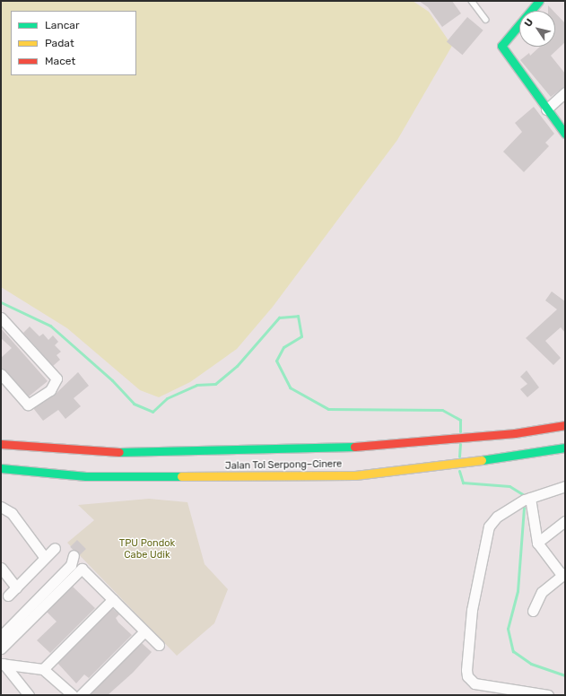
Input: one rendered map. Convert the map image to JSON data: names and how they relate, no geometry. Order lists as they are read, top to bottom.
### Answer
{
  "streets": {
    "main road": ["Jalan Tol Serpong–Cinere"]
  },
  "parks": ["TPU Pondok Cabe Udik"],
  "legend": ["Lancar", "Padat", "Macet"],
  "north": "top left"
}
